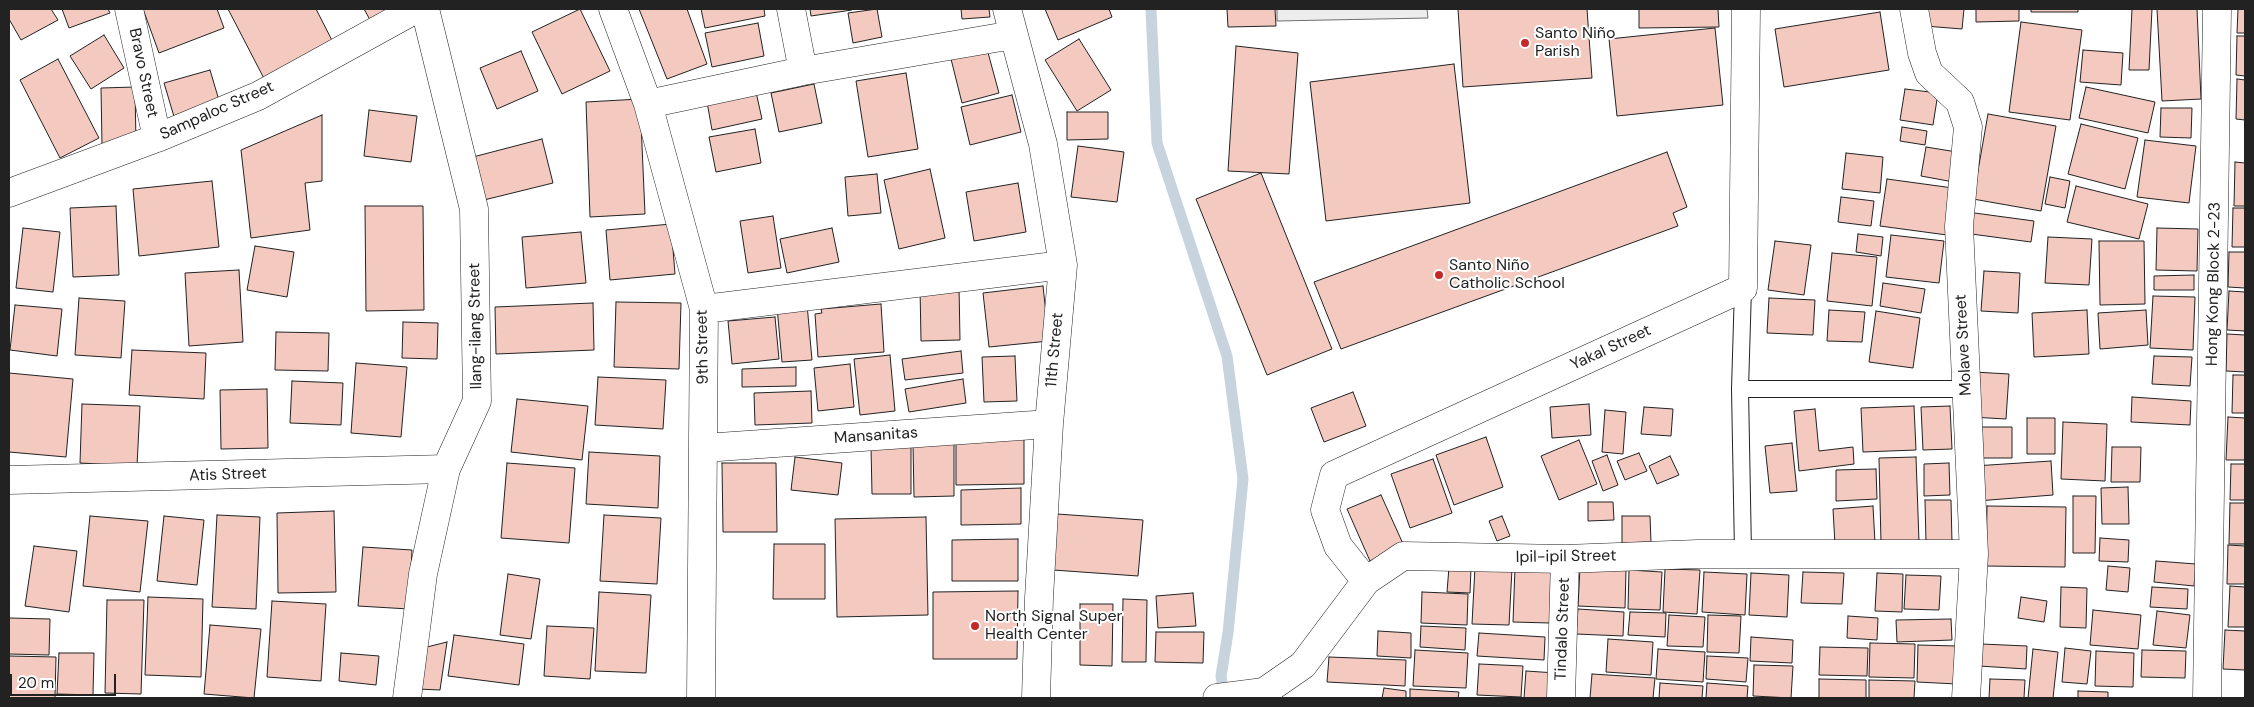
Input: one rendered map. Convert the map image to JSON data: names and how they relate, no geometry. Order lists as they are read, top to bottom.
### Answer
{
  "streets": {
    "street": [
      "Bravo Street",
      "Sampaloc Street",
      "Hong Kong Block 2-23",
      "Ilang-ilang Street",
      "Molave Street",
      "9th Street",
      "Yakal Street",
      "11th Street",
      "Mansanitas",
      "Atis Street",
      "Ipil-ipil Street",
      "Tindalo Street"
    ]
  },
  "crossings": [
    ["Bravo Street", "Sampaloc Street"],
    ["Ilang-ilang Street", "Atis Street"],
    ["Molave Street", "Ipil-ipil Street"],
    ["9th Street", "Mansanitas"],
    ["Yakal Street", "Ipil-ipil Street"],
    ["11th Street", "Mansanitas"],
    ["Ipil-ipil Street", "Tindalo Street"]
  ],
  "places": ["Santo Niño Parish", "Santo Niño Catholic School", "North Signal Super Health Center"],
  "scale_bar": "20 m"
}
